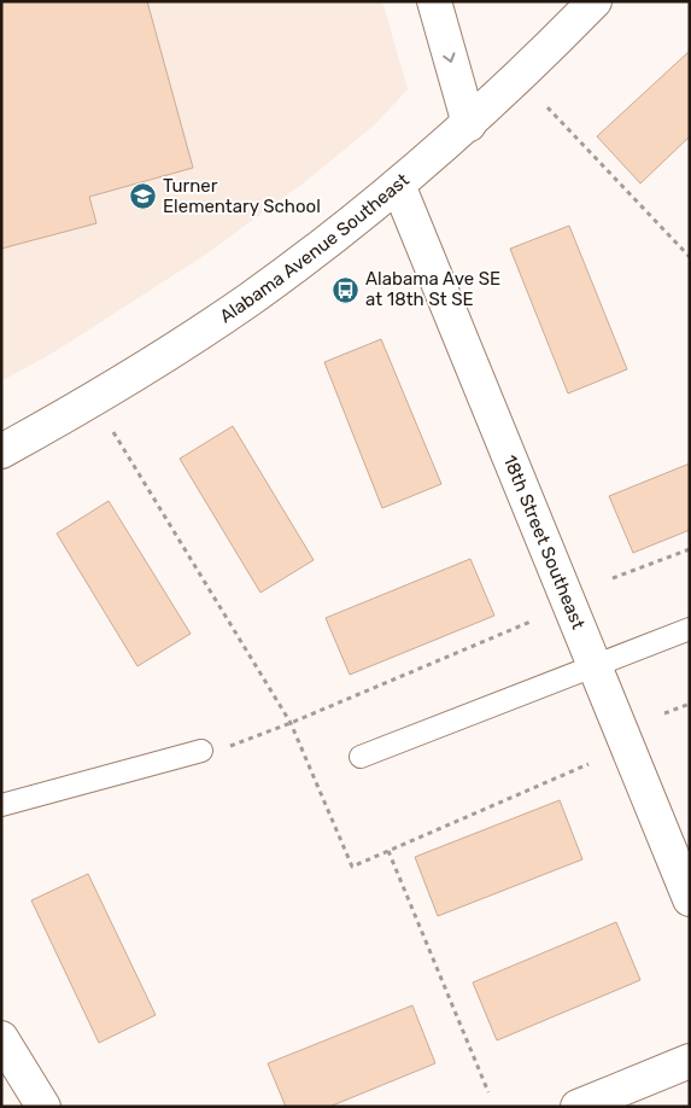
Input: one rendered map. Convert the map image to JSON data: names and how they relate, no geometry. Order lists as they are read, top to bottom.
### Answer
{
  "streets": {
    "street": ["Alabama Avenue Southeast", "18th Street Southeast"]
  },
  "crossings": [
    ["Alabama Avenue Southeast", "18th Street Southeast"]
  ],
  "places": {
    "school or university": ["Turner Elementary School"],
    "bus stop": ["Alabama Ave SE at 18th St SE"]
  }
}
